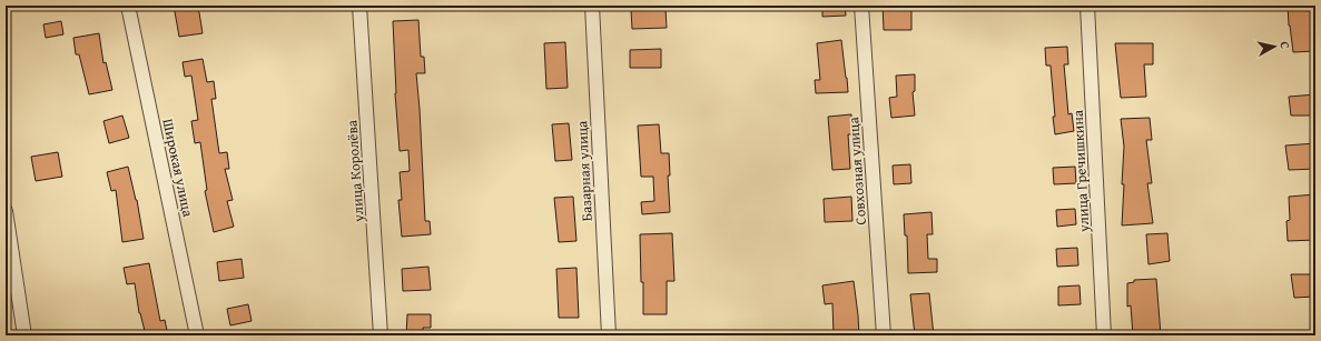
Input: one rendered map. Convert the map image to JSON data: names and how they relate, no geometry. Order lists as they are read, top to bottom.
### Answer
{
  "streets": {
    "street": [
      "Широкая улица",
      "улица Королёва",
      "Базарная улица",
      "Совхозная улица",
      "улица Гречишкина"
    ]
  },
  "north": "right"
}
